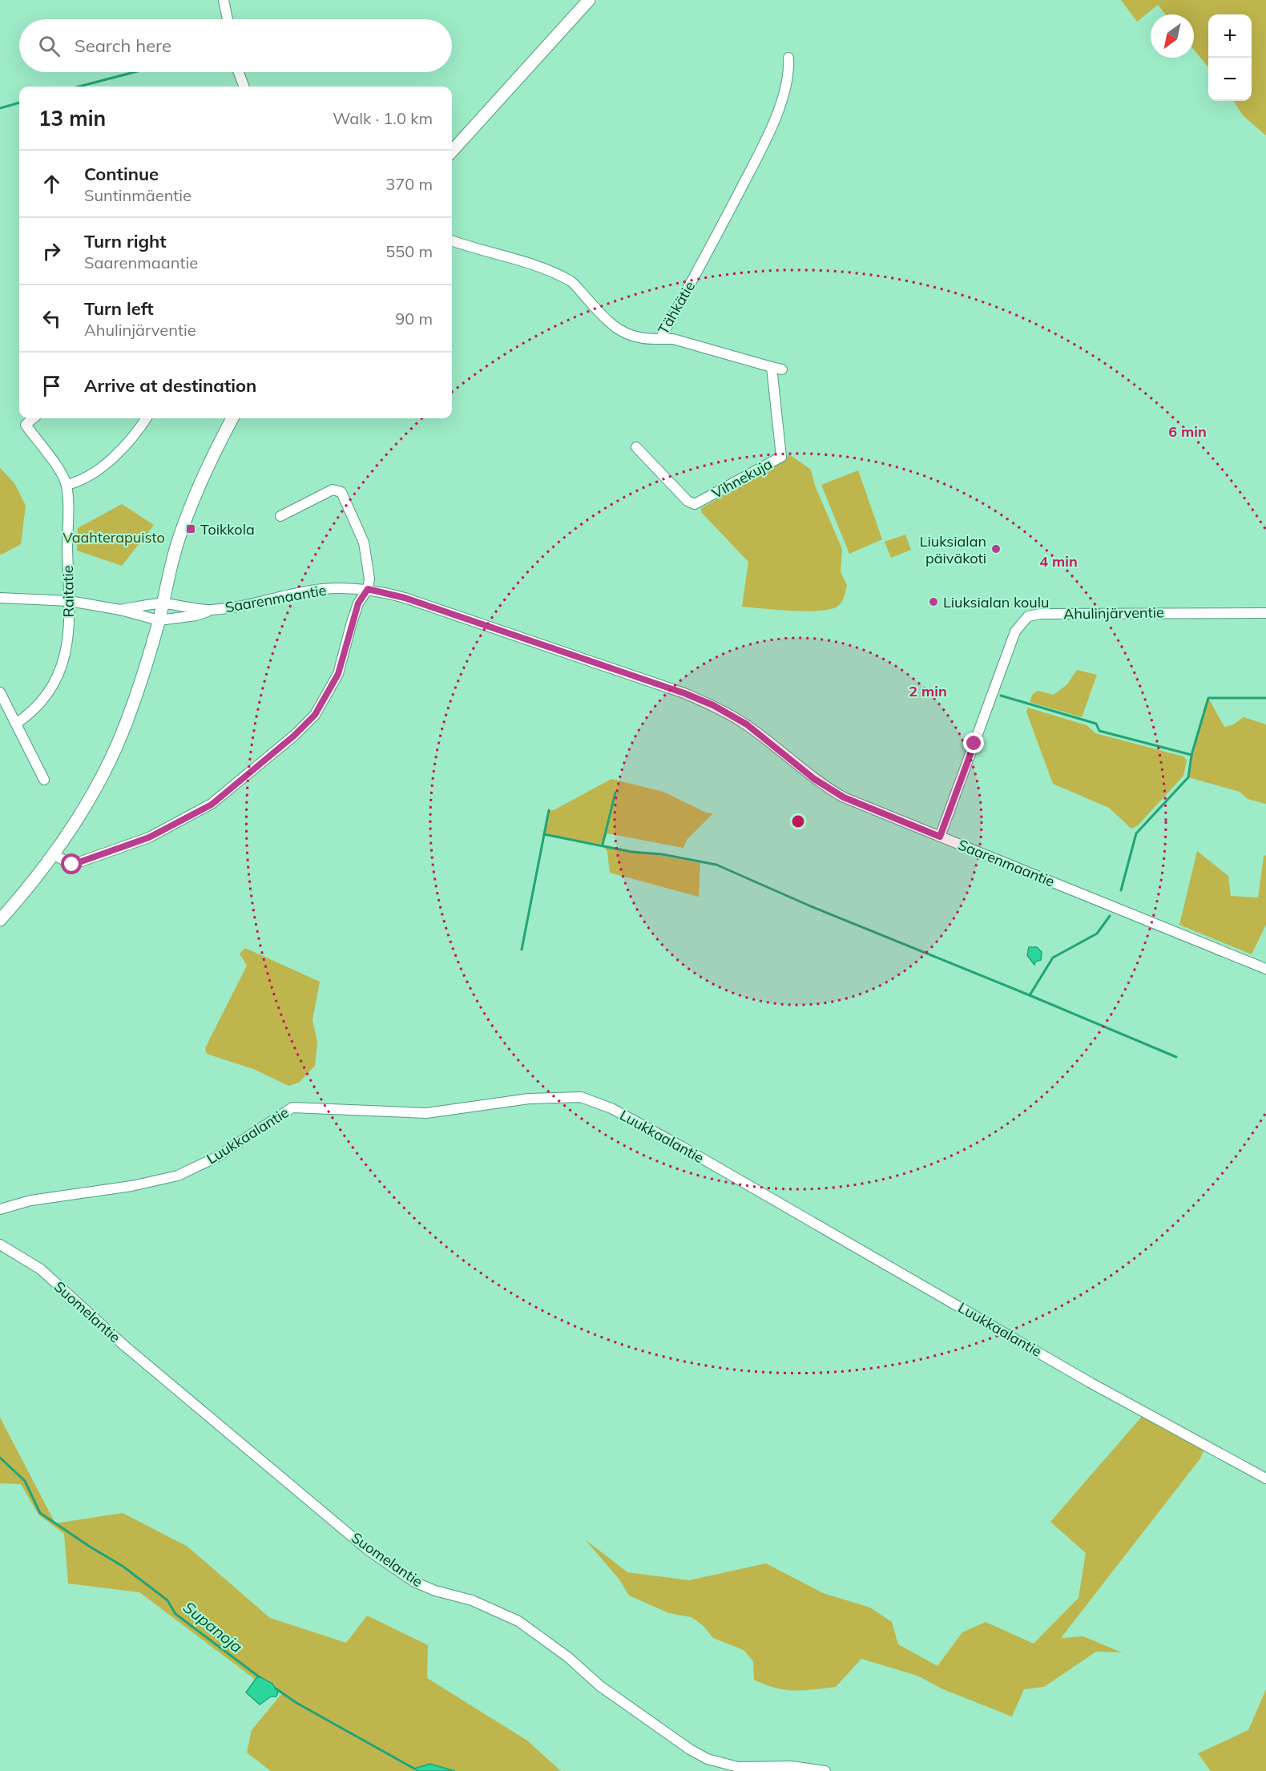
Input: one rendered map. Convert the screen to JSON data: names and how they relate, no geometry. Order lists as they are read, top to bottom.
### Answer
{
  "streets": {
    "street": [
      "Tähkätie",
      "Vihnekuja",
      "Raitatie",
      "Saarenmaantie",
      "Ahulinjärventie",
      "Luukkaalantie",
      "Suomelantie"
    ]
  },
  "crossings": [
    ["Saarenmaantie", "Ahulinjärventie"]
  ],
  "water": ["Supanoja"],
  "parks": ["Vaahterapuisto"],
  "places": {
    "transit": ["Toikkola"],
    "other": ["Liuksialan päiväkoti", "Liuksialan koulu"]
  },
  "north": "bottom left",
  "page": {
    "map_buttons": ["+", "−"],
    "search": "Search here",
    "heading": ["13 min", "Walk · 1.0 km"],
    "list": [
      ["Continue", "Suntinmäentie", "370 m"],
      ["Turn right", "Saarenmaantie", "550 m"],
      ["Turn left", "Ahulinjärventie", "90 m"],
      "Arrive at destination"
    ]
  },
  "rings": ["6 min", "4 min", "2 min"]
}
